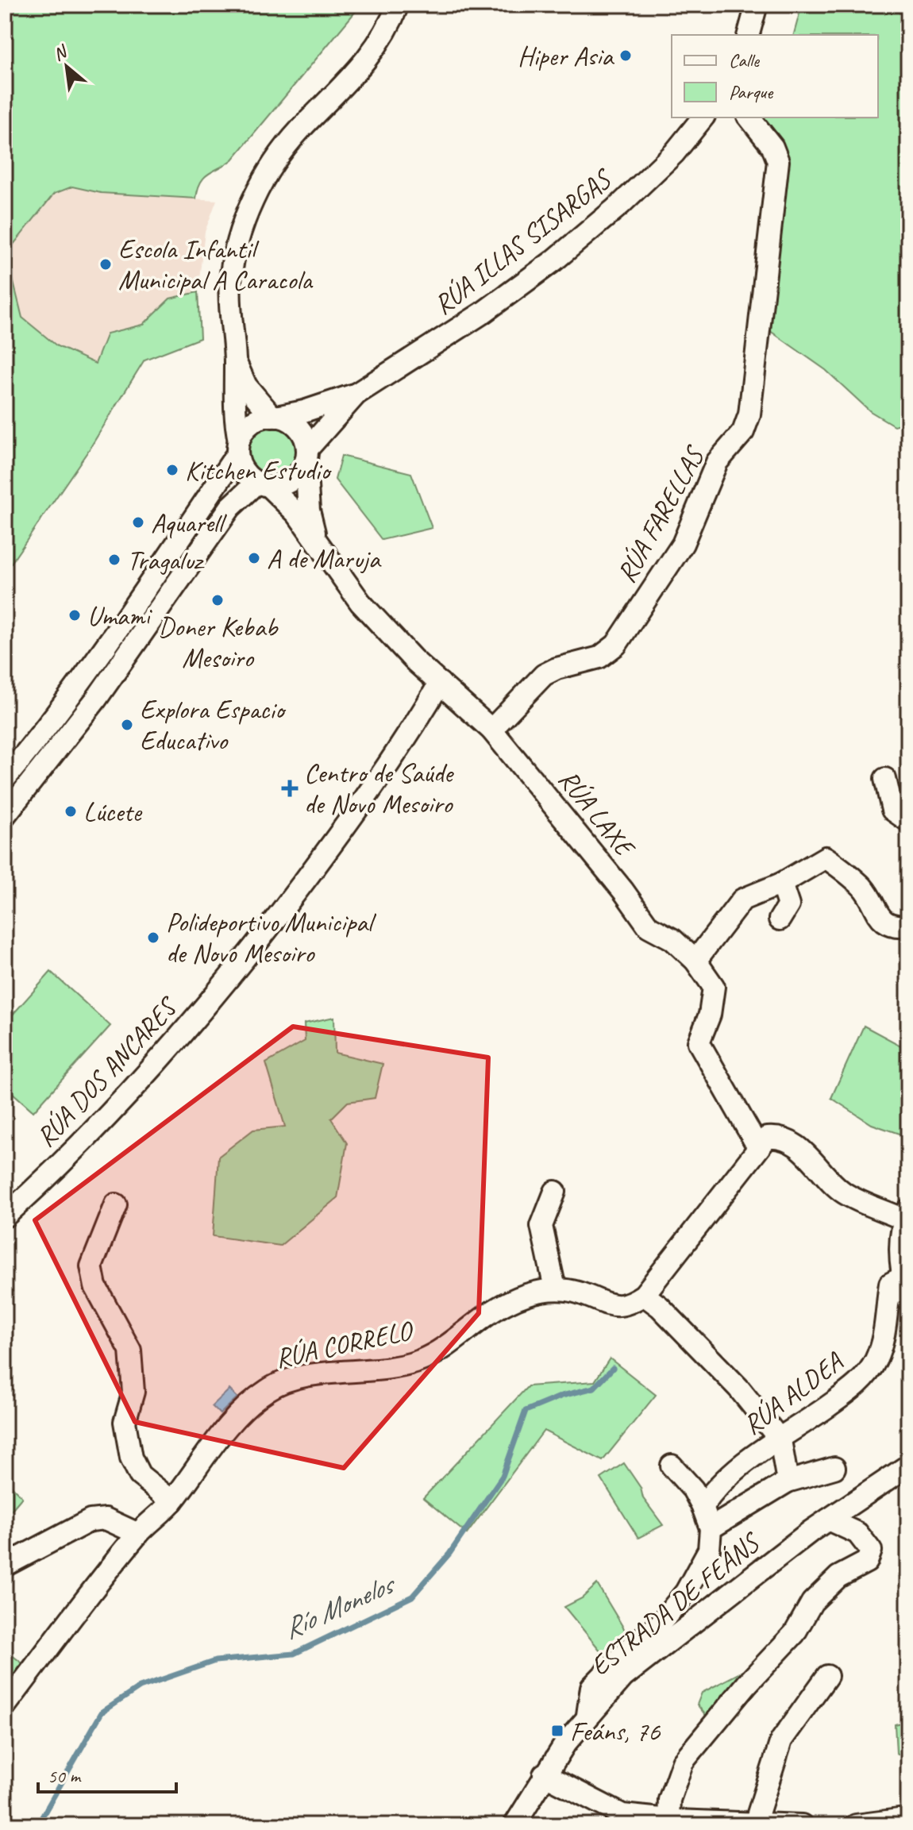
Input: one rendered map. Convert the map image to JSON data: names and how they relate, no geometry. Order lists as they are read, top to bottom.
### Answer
{
  "streets": {
    "street": [
      "RÚA ILLAS SISARGAS",
      "RÚA FARELLAS",
      "RÚA LAXE",
      "RÚA DOS ANCARES",
      "RÚA CORRELO",
      "RÚA ALDEA",
      "ESTRADA DE FEÁNS"
    ]
  },
  "crossings": [
    ["RÚA ILLAS SISARGAS", "RÚA LAXE"],
    ["RÚA FARELLAS", "RÚA LAXE"],
    ["RÚA LAXE", "RÚA DOS ANCARES"]
  ],
  "water": ["Río Monelos"],
  "places": {
    "other": [
      "Hiper Asia",
      "Escola Infantil Municipal A Caracola",
      "Kitchen Estudio",
      "Aquarell",
      "A de Maruja",
      "Tragaluz",
      "Doner Kebab Mesoiro",
      "Umami",
      "Explora Espacio Educativo",
      "Lúcete",
      "Polideportivo Municipal de Novo Mesoiro"
    ],
    "health": ["Centro de Saúde de Novo Mesoiro"],
    "transit": ["Feáns, 76"]
  },
  "legend": ["Calle", "Parque"],
  "scale_bar": "50 m",
  "north": "top left"
}
